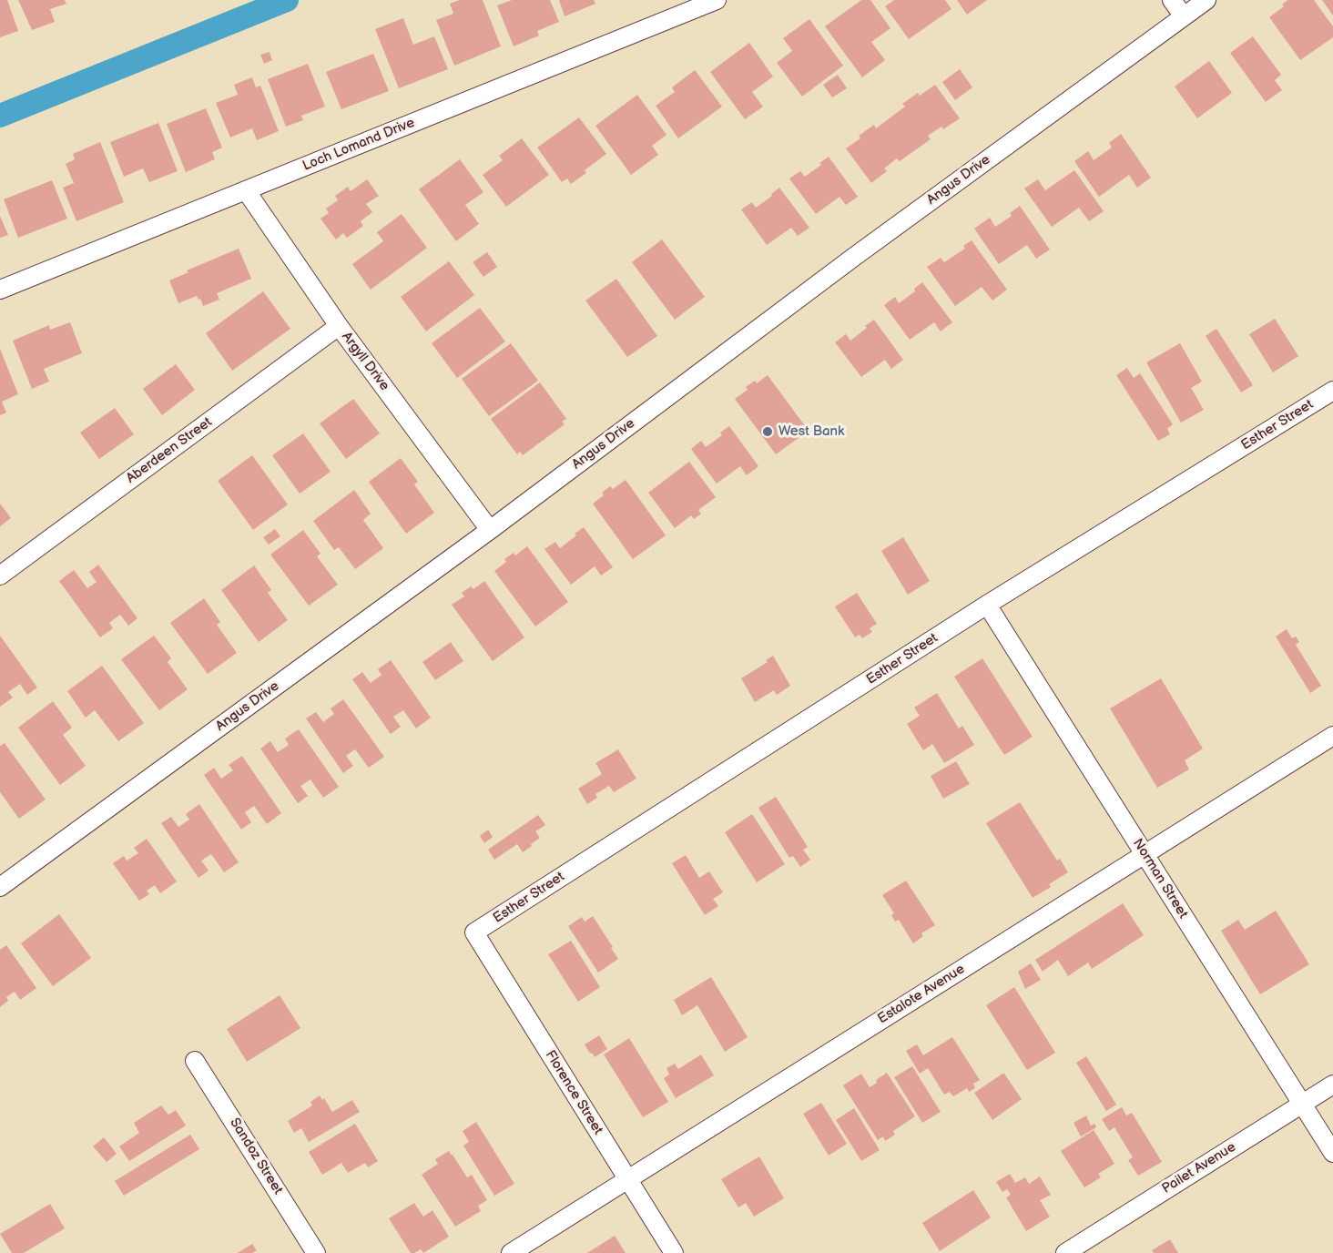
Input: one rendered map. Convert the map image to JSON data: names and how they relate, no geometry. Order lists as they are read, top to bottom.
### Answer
{
  "streets": {
    "street": [
      "Loch Lomand Drive",
      "Angus Drive",
      "Argyll Drive",
      "Esther Street",
      "Aberdeen Street",
      "Norman Street",
      "Estalote Avenue",
      "Florence Street",
      "Sandoz Street",
      "Pailet Avenue"
    ]
  },
  "crossings": [
    ["Loch Lomand Drive", "Argyll Drive"],
    ["Angus Drive", "Argyll Drive"],
    ["Argyll Drive", "Aberdeen Street"],
    ["Esther Street", "Norman Street"],
    ["Esther Street", "Florence Street"],
    ["Norman Street", "Estalote Avenue"],
    ["Norman Street", "Pailet Avenue"],
    ["Estalote Avenue", "Florence Street"]
  ],
  "places": ["West Bank"]
}
